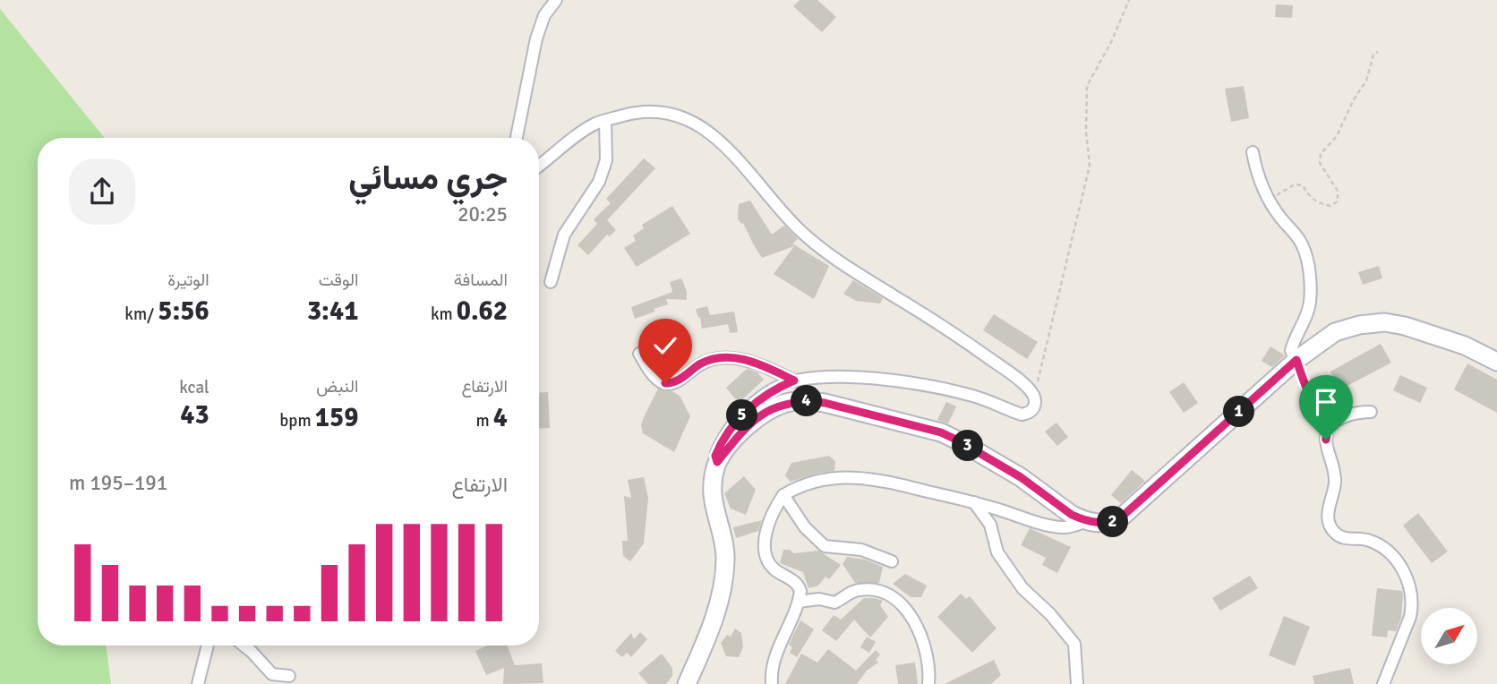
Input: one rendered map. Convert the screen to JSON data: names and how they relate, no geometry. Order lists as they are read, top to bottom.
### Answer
{
  "north": "top right",
  "page": {
    "heading": ["جري مسائي", "20:25"],
    "stats": [
      ["المسافة", "0.62 km"],
      ["الوقت", "3:41"],
      ["الوتيرة", "5:56 /km"],
      ["الارتفاع", "4 m"],
      ["النبض", "159 bpm"],
      ["kcal", "43"]
    ],
    "pins": [
      "4",
      "1",
      "5",
      "3",
      "2"
    ],
    "chart": ["الارتفاع", "191–195 m"]
  }
}
